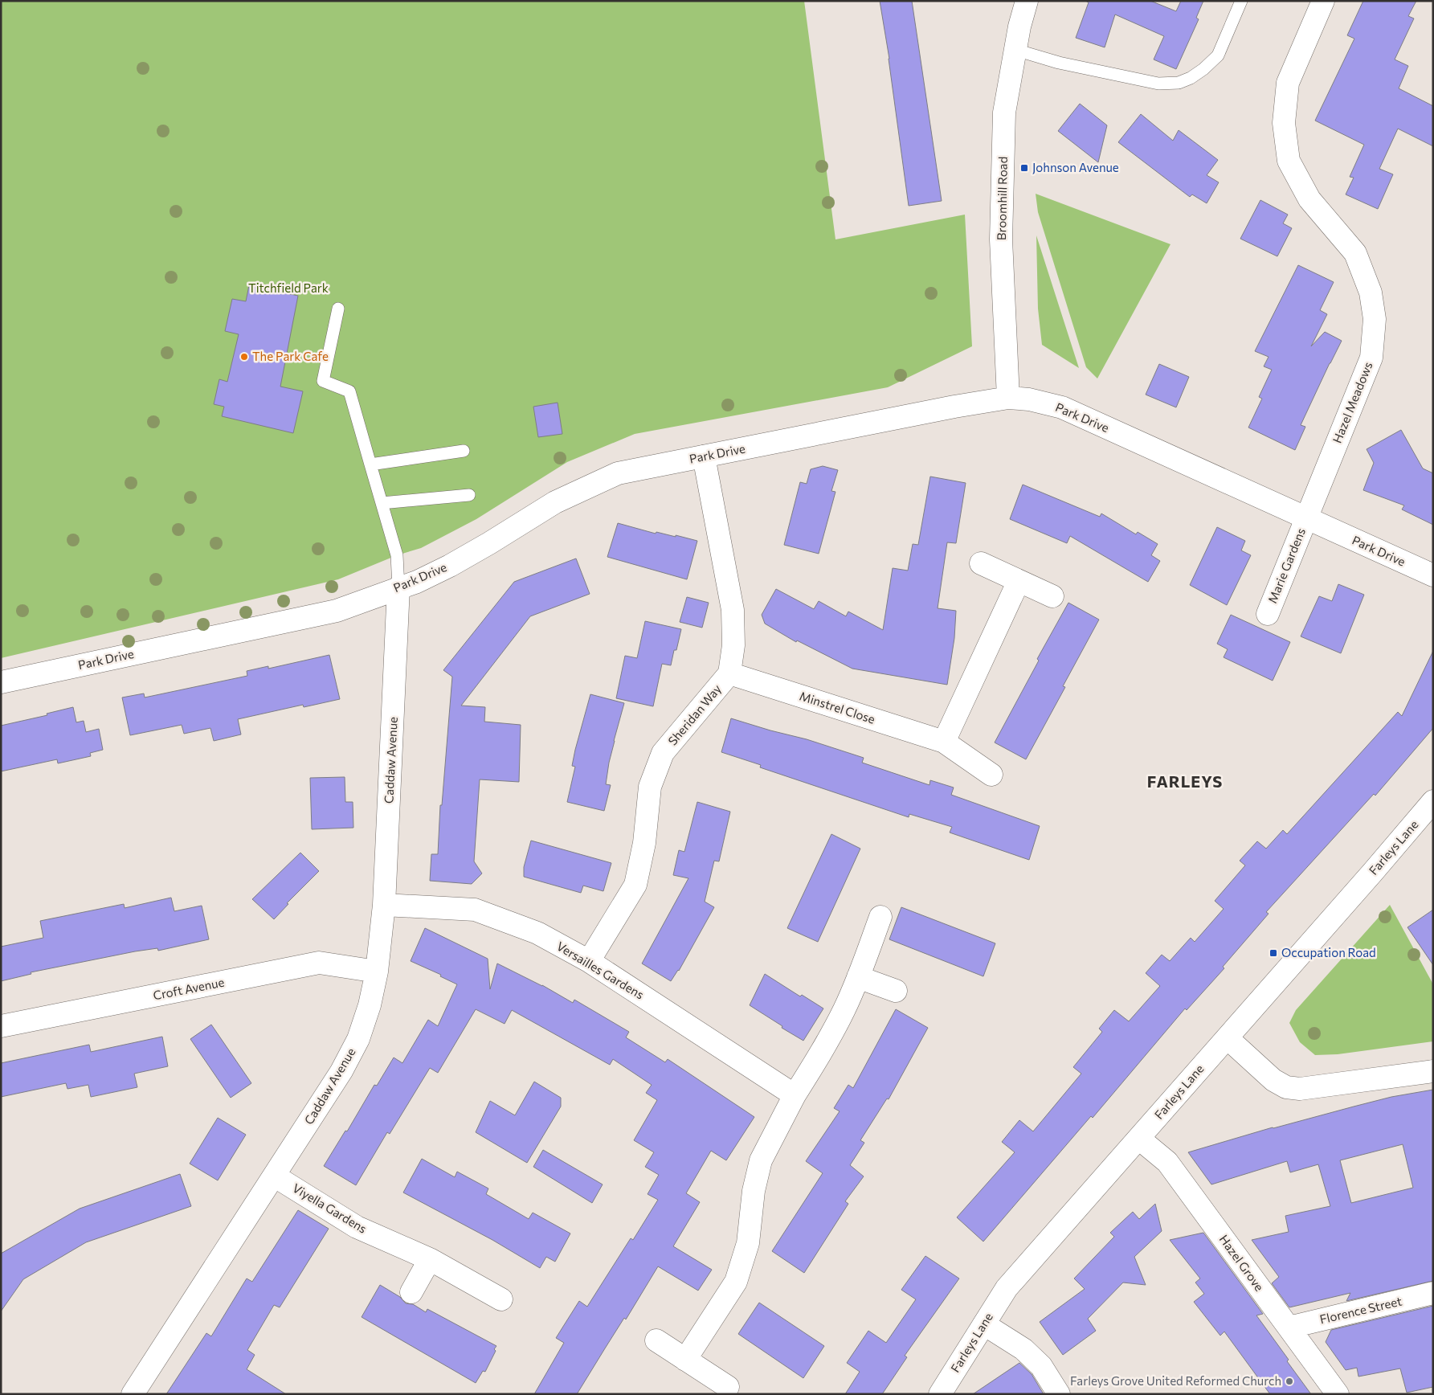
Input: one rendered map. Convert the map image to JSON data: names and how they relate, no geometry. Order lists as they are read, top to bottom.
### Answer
{
  "streets": {
    "street": [
      "Broomhill Road",
      "Hazel Meadows",
      "Park Drive",
      "Marie Gardens",
      "Minstrel Close",
      "Sheridan Way",
      "Caddaw Avenue",
      "Farleys Lane",
      "Versailles Gardens",
      "Croft Avenue",
      "Viyella Gardens",
      "Hazel Grove",
      "Florence Street"
    ]
  },
  "crossings": [
    ["Broomhill Road", "Park Drive"],
    ["Hazel Meadows", "Park Drive"],
    ["Hazel Meadows", "Marie Gardens"],
    ["Park Drive", "Marie Gardens"],
    ["Park Drive", "Sheridan Way"],
    ["Park Drive", "Caddaw Avenue"],
    ["Minstrel Close", "Sheridan Way"],
    ["Sheridan Way", "Versailles Gardens"],
    ["Caddaw Avenue", "Versailles Gardens"],
    ["Caddaw Avenue", "Croft Avenue"],
    ["Caddaw Avenue", "Viyella Gardens"],
    ["Farleys Lane", "Hazel Grove"],
    ["Hazel Grove", "Florence Street"]
  ],
  "districts": ["FARLEYS"],
  "parks": ["Titchfield Park"],
  "places": {
    "transit": ["Johnson Avenue", "Occupation Road"],
    "other": ["The Park Cafe", "Farleys Grove United Reformed Church"]
  }
}
